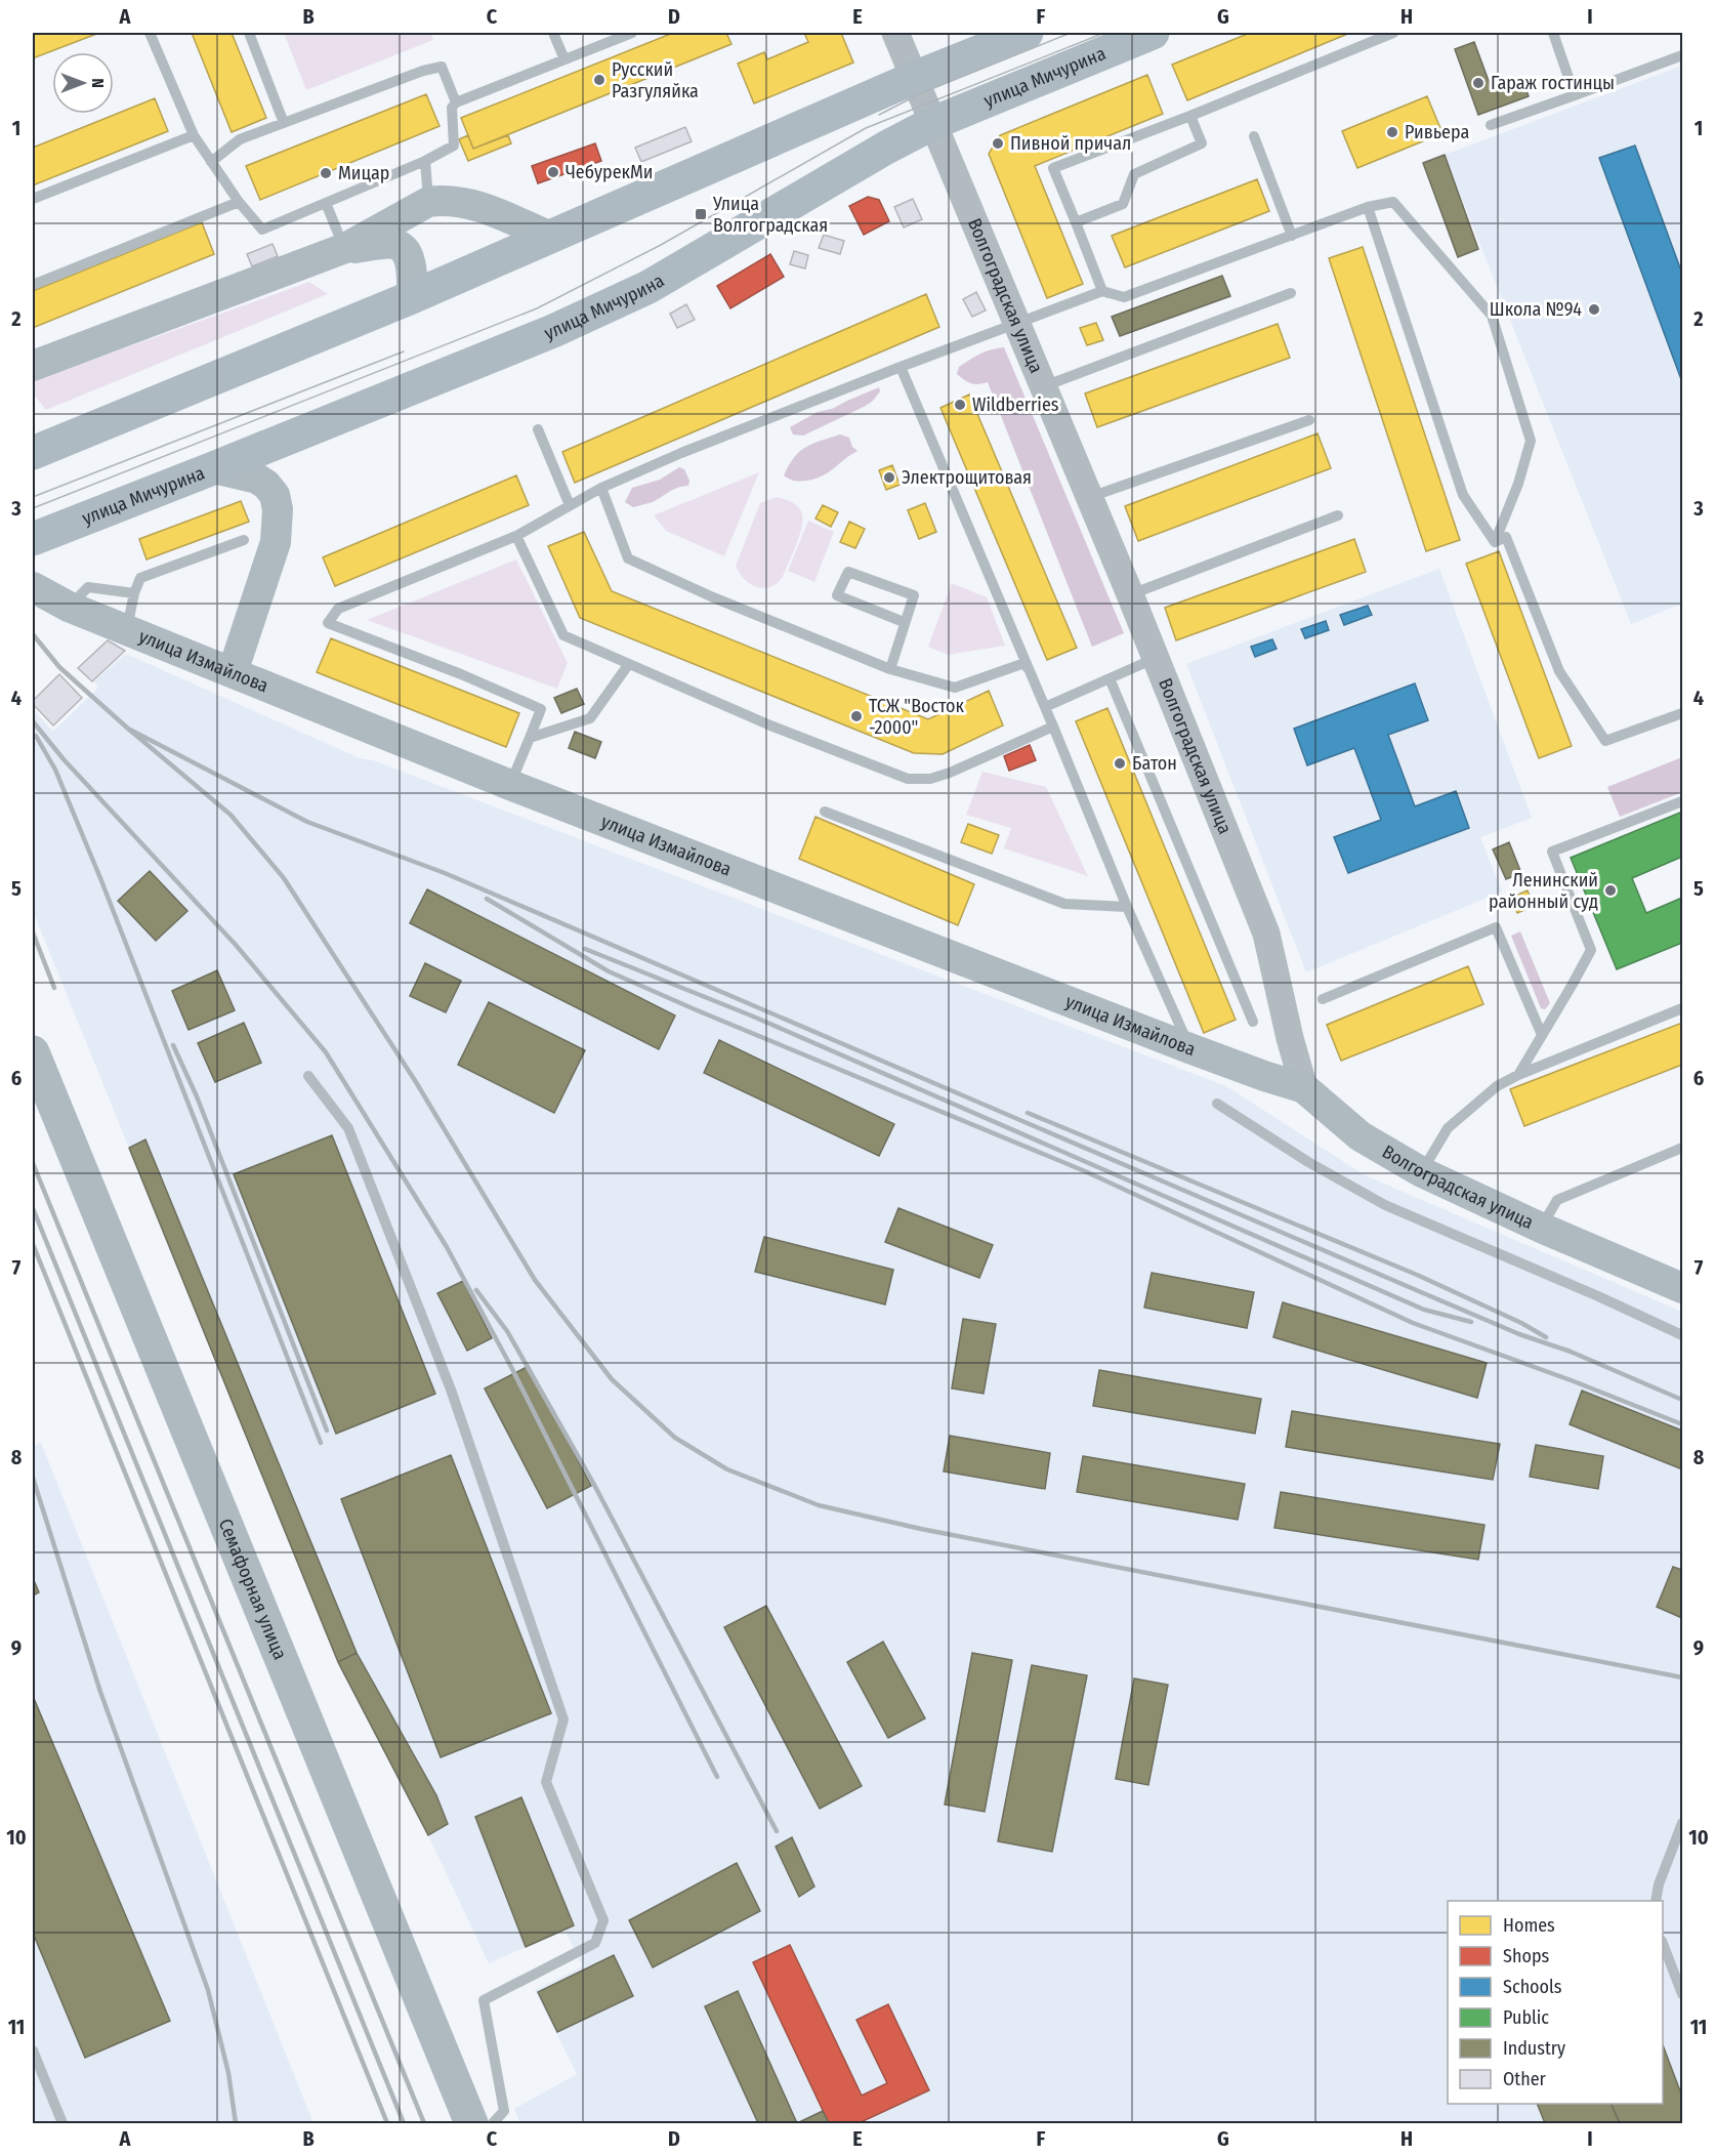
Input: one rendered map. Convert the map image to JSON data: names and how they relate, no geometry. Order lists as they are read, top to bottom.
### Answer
{
  "streets": {
    "highway": ["Семафорная улица"],
    "main road": ["улица Мичурина", "Волгоградская улица", "улица Измайлова"]
  },
  "crossings": [
    ["улица Мичурина", "Волгоградская улица"],
    ["Волгоградская улица", "улица Измайлова"]
  ],
  "places": {
    "other": [
      "Русский Разгуляйка",
      "Гараж гостинцы",
      "Ривьера",
      "Пивной причал",
      "ЧебурекМи",
      "Мицар",
      "Школа №94",
      "Wildberries",
      "Электрощитовая",
      "ТСЖ \"Восток -2000\"",
      "Батон",
      "Ленинский районный суд"
    ],
    "transit": ["Улица Волгоградская"]
  },
  "legend": [
    "Homes",
    "Shops",
    "Schools",
    "Public",
    "Industry",
    "Other"
  ],
  "north": "right",
  "grid": {
    "columns": [
      "A",
      "B",
      "C",
      "D",
      "E",
      "F",
      "G",
      "H",
      "I"
    ],
    "rows": [
      "1",
      "2",
      "3",
      "4",
      "5",
      "6",
      "7",
      "8",
      "9",
      "10",
      "11"
    ]
  }
}
